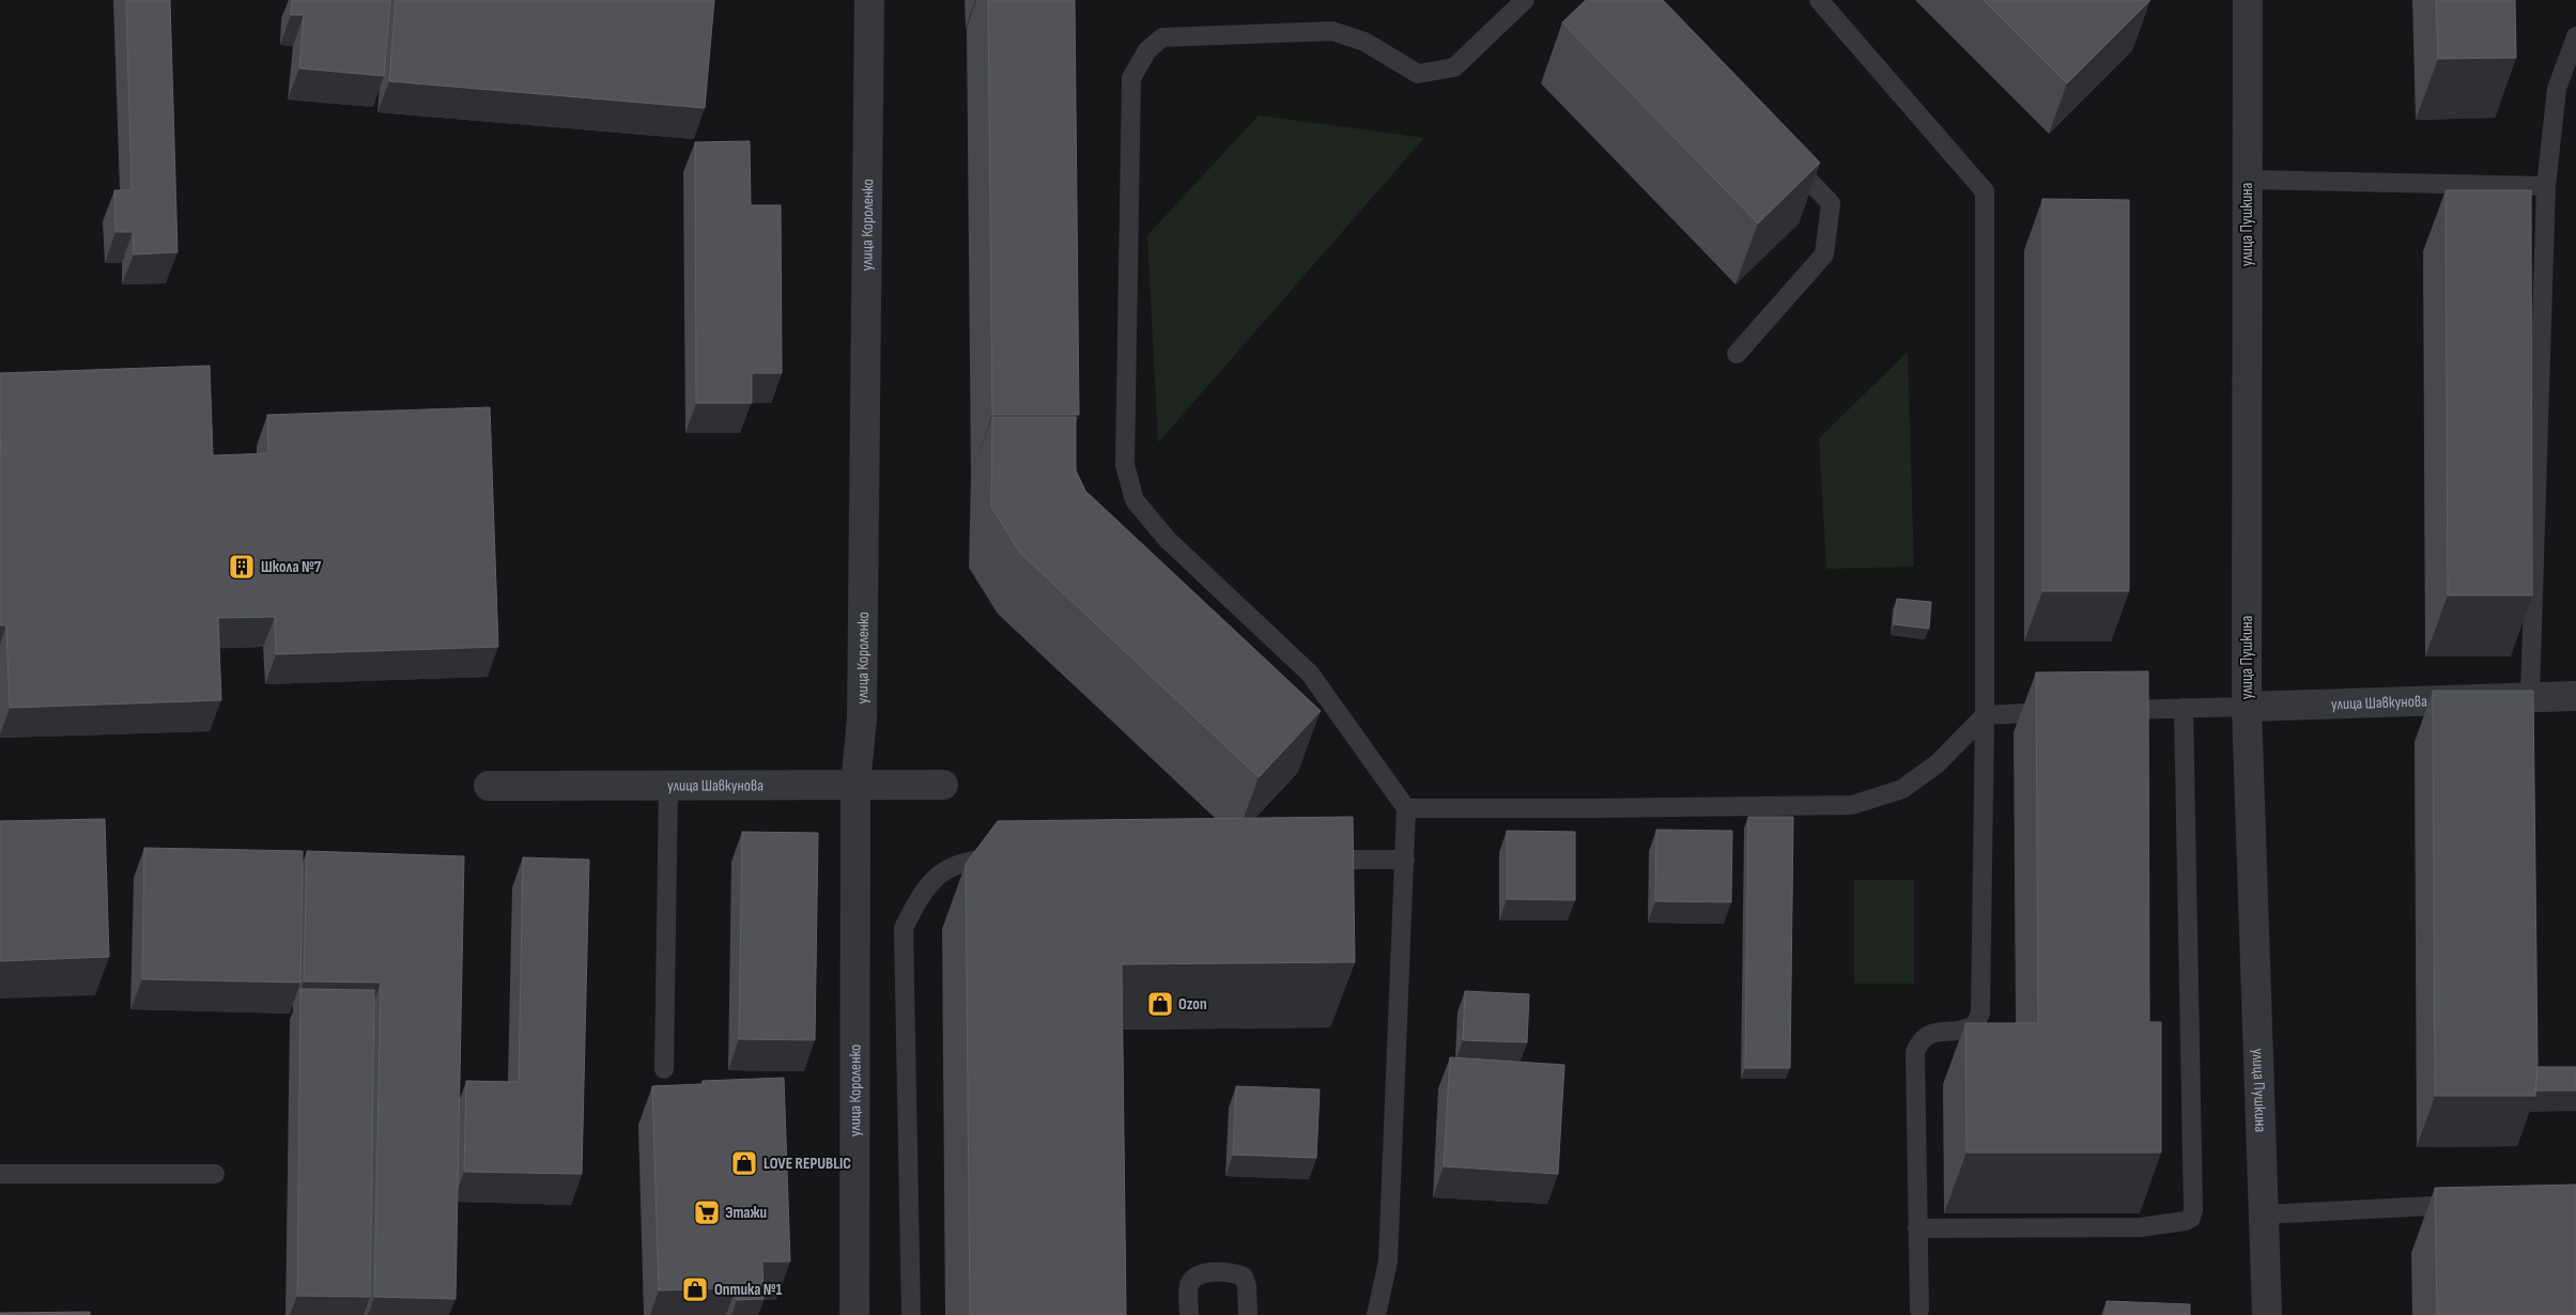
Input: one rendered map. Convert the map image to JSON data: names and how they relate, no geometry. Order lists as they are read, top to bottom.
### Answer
{
  "streets": {
    "street": ["улица Короленко", "улица Пушкина", "улица Шавкунова"]
  },
  "crossings": [
    ["улица Короленко", "улица Шавкунова"],
    ["улица Пушкина", "улица Шавкунова"]
  ],
  "places": {
    "building": ["Школа №7"],
    "shop": ["Ozon", "LOVE REPUBLIC", "Оптика №1"],
    "supermarket": ["Этажи"]
  }
}
